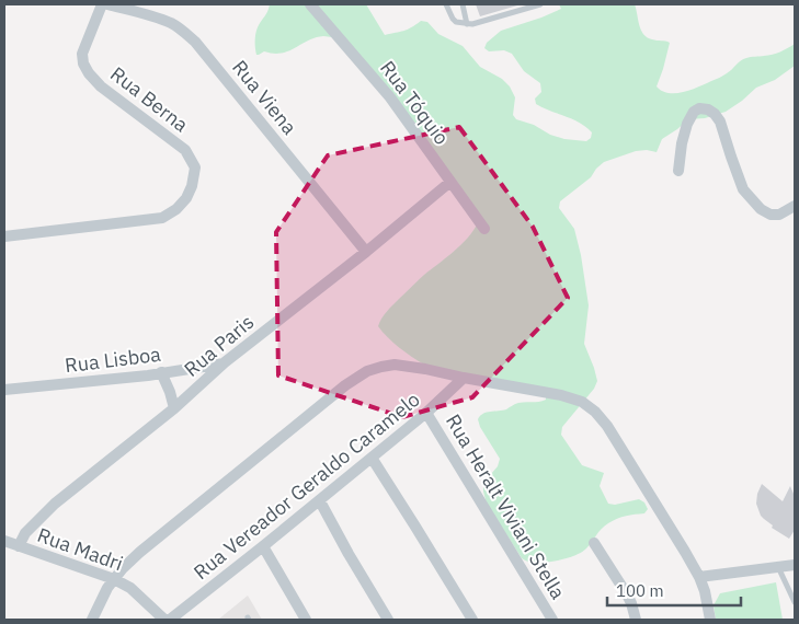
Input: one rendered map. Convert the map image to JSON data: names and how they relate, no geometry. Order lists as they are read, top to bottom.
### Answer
{
  "streets": {
    "street": [
      "Rua Viena",
      "Rua Berna",
      "Rua Tóquio",
      "Rua Paris",
      "Rua Lisboa",
      "Rua Vereador Geraldo Caramelo",
      "Rua Heralt Viviani Stella",
      "Rua Madri"
    ]
  },
  "crossings": [
    ["Rua Viena", "Rua Paris"],
    ["Rua Tóquio", "Rua Paris"],
    ["Rua Paris", "Rua Lisboa"],
    ["Rua Paris", "Rua Madri"],
    ["Rua Vereador Geraldo Caramelo", "Rua Heralt Viviani Stella"]
  ],
  "scale_bar": "100 m"
}
